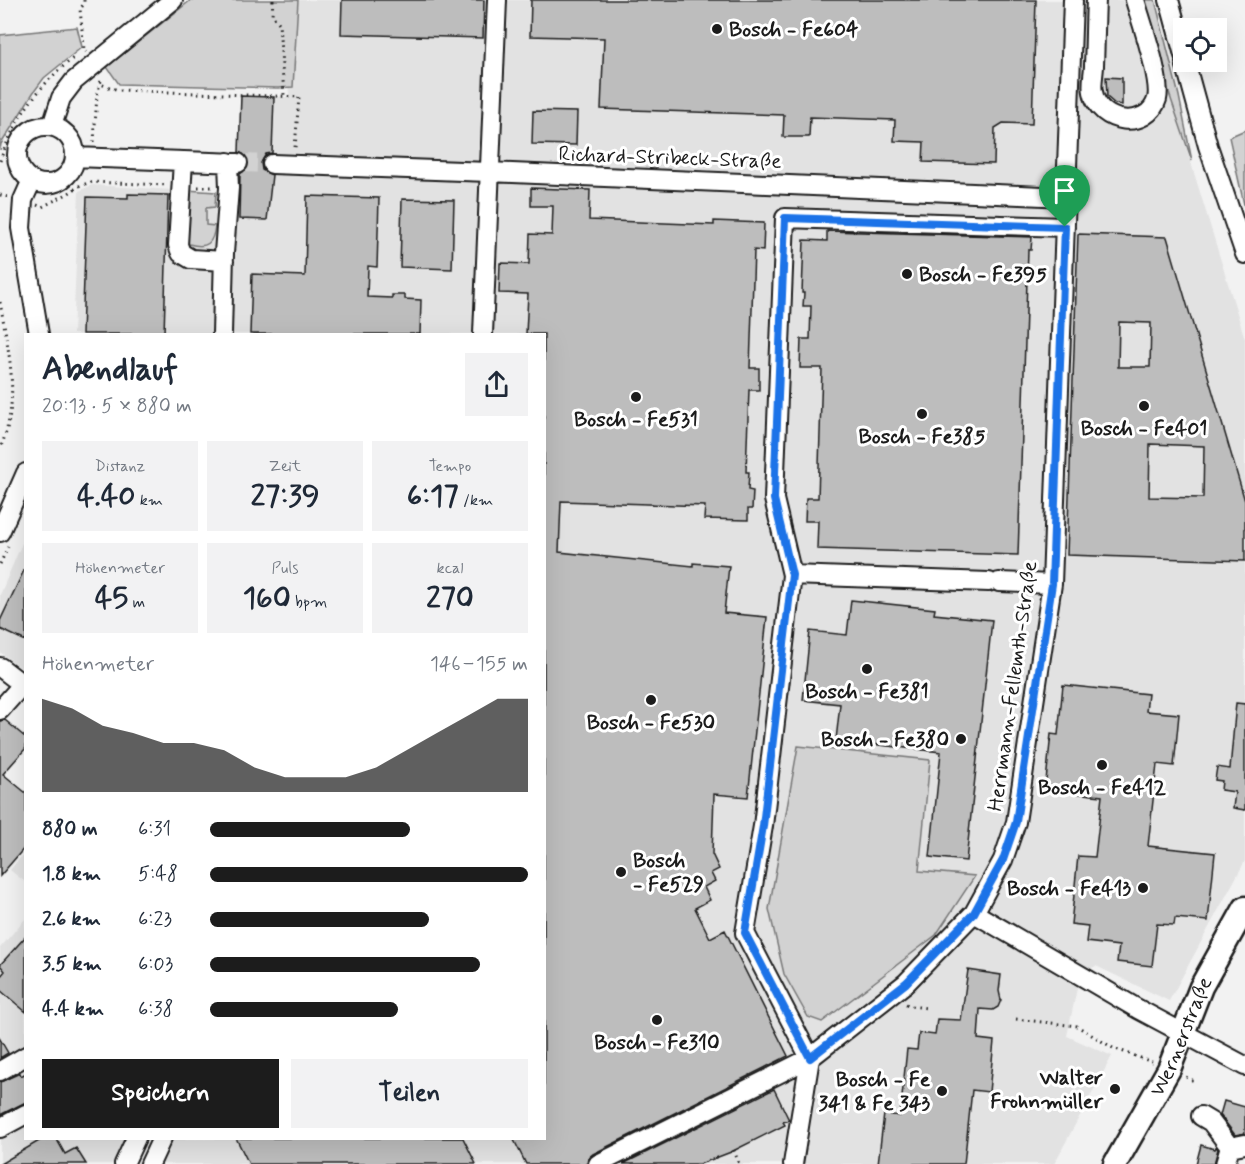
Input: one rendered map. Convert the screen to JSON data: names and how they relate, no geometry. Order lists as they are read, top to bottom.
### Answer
{
  "streets": {
    "main road": ["Wernerstraße"],
    "street": ["Richard-Stribeck-Straße", "Herrmann-Fellemth-Straße"]
  },
  "crossings": [
    ["Richard-Stribeck-Straße", "Herrmann-Fellemth-Straße"]
  ],
  "places": [
    "Bosch - Fe604",
    "Bosch - Fe395",
    "Bosch - Fe531",
    "Bosch - Fe401",
    "Bosch - Fe385",
    "Bosch - Fe381",
    "Bosch - Fe530",
    "Bosch - Fe380",
    "Bosch - Fe412",
    "Bosch - Fe529",
    "Bosch - Fe413",
    "Bosch - Fe310",
    "Walter Frohnmüller",
    "Bosch - Fe 341 & Fe 343"
  ],
  "page": {
    "heading": ["Abendlauf", "20:13 · 5 × 880 m"],
    "stats": [
      ["Distanz", "4.40 km"],
      ["Zeit", "27:39"],
      ["Tempo", "6:17 /km"],
      ["Höhenmeter", "45 m"],
      ["Puls", "160 bpm"],
      ["kcal", "270"]
    ],
    "chart": ["Höhenmeter", "146–155 m"],
    "list": [
      {
        "name": "880 m",
        "note": "6:31"
      },
      {
        "name": "1.8 km",
        "note": "5:48"
      },
      {
        "name": "2.6 km",
        "note": "6:23"
      },
      {
        "name": "3.5 km",
        "note": "6:03"
      },
      {
        "name": "4.4 km",
        "note": "6:38"
      }
    ],
    "buttons": ["Speichern", "Teilen"]
  }
}
